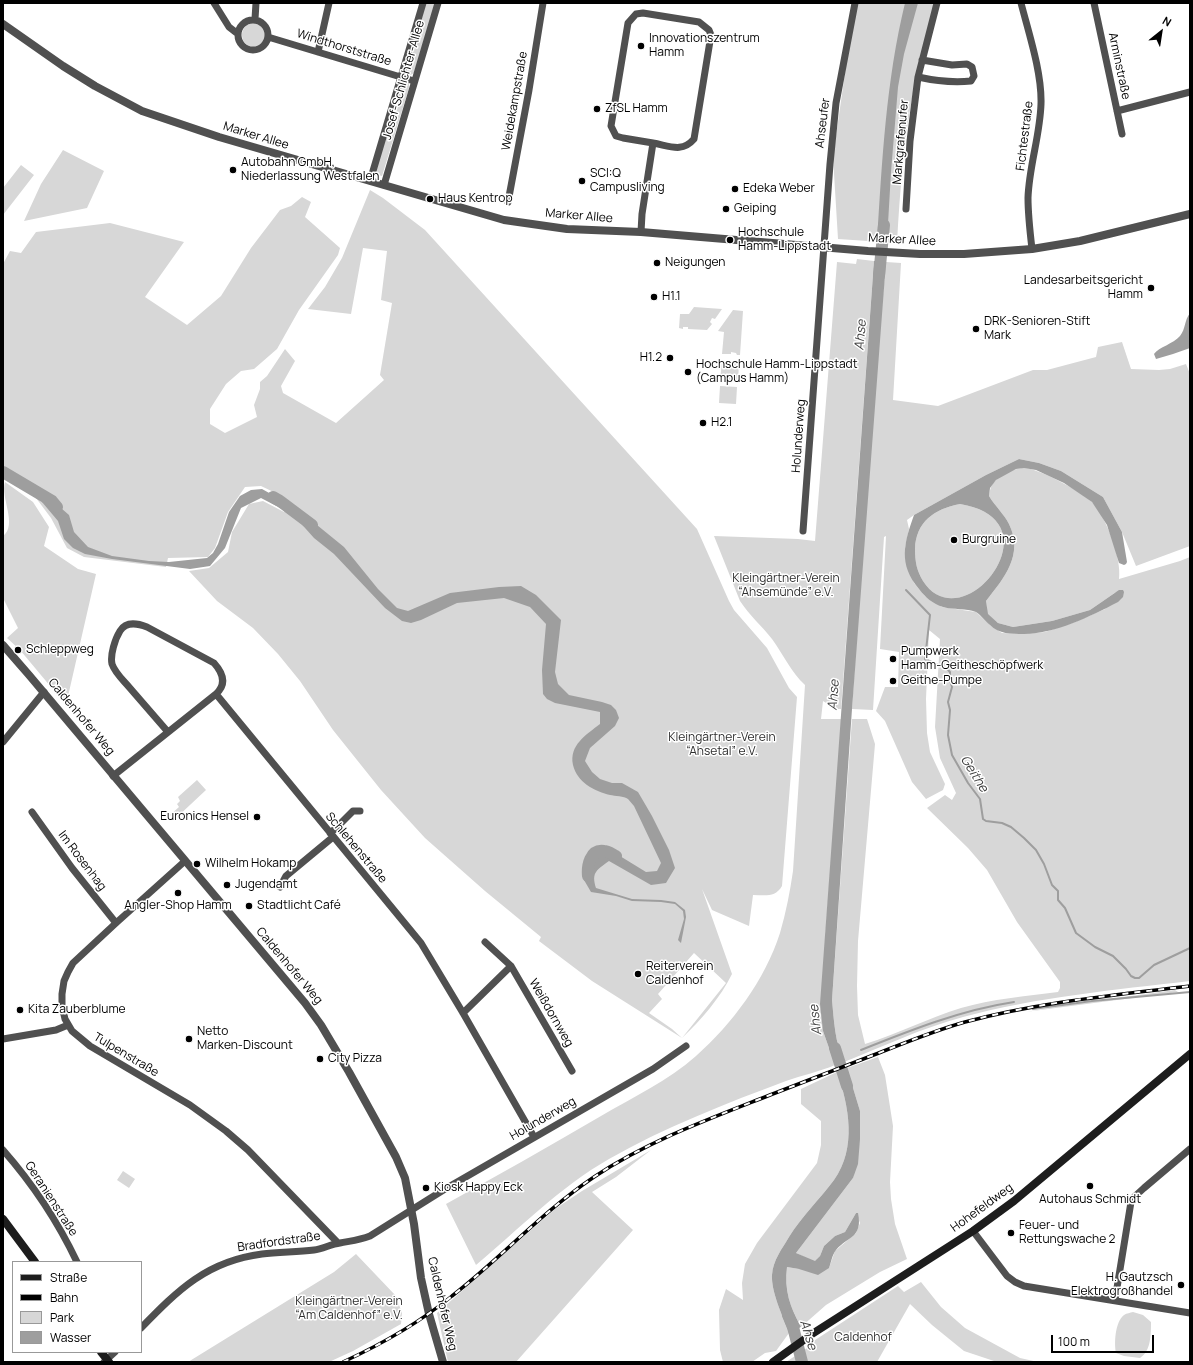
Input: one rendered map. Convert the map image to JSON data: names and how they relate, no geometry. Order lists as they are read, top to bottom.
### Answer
{
  "streets": {
    "main road": ["Hohefeldweg"],
    "street": [
      "Windthorststraße",
      "Arminstraße",
      "Josef-Schlichter-Allee",
      "Weidekampstraße",
      "Ahseufer",
      "Marker Allee",
      "Fichtestraße",
      "Markgrafenufer",
      "Holunderweg",
      "Caldenhofer Weg",
      "Schlehenstraße",
      "Im Rosenhag",
      "Weißdornweg",
      "Tulpenstraße",
      "Geranienstraße",
      "Bradfordstraße"
    ]
  },
  "crossings": [
    ["Windthorststraße", "Josef-Schlichter-Allee"],
    ["Josef-Schlichter-Allee", "Marker Allee"],
    ["Ahseufer", "Marker Allee"],
    ["Ahseufer", "Holunderweg"],
    ["Marker Allee", "Fichtestraße"],
    ["Marker Allee", "Holunderweg"],
    ["Holunderweg", "Caldenhofer Weg"],
    ["Holunderweg", "Schlehenstraße"],
    ["Holunderweg", "Bradfordstraße"],
    ["Caldenhofer Weg", "Tulpenstraße"],
    ["Caldenhofer Weg", "Bradfordstraße"],
    ["Im Rosenhag", "Tulpenstraße"],
    ["Tulpenstraße", "Bradfordstraße"]
  ],
  "water": ["Ahse", "Geithe"],
  "parks": [
    "Kleingärtner-Verein “Ahsemünde” e.V.",
    "Kleingärtner-Verein “Ahsetal” e.V.",
    "Kleingärtner-Verein “Am Caldenhof” e.V.",
    "Caldenhof"
  ],
  "places": [
    "Innovationszentrum Hamm",
    "ZfSL Hamm",
    "Autobahn GmbH, Niederlassung Westfalen",
    "SCI:Q Campusliving",
    "Edeka Weber",
    "Haus Kentrop",
    "Geiping",
    "Hochschule Hamm-Lippstadt",
    "Neigungen",
    "Landesarbeitsgericht Hamm",
    "H1.1",
    "DRK-Senioren-Stift Mark",
    "H1.2",
    "Hochschule Hamm-Lippstadt (Campus Hamm)",
    "H2.1",
    "Burgruine",
    "Schleppweg",
    "Pumpwerk Hamm-Geitheschöpfwerk",
    "Geithe-Pumpe",
    "Euronics Hensel",
    "Wilhelm Hokamp",
    "Jugendamt",
    "Angler-Shop Hamm",
    "Stadtlicht Café",
    "Reiterverein Caldenhof",
    "Kita Zauberblume",
    "Netto Marken-Discount",
    "City Pizza",
    "Autohaus Schmidt",
    "Kiosk Happy Eck",
    "Feuer- und Rettungswache 2",
    "H. Gautzsch Elektrogroßhandel"
  ],
  "legend": [
    "Straße",
    "Bahn",
    "Park",
    "Wasser"
  ],
  "scale_bar": "100 m",
  "north": "top right"
}
